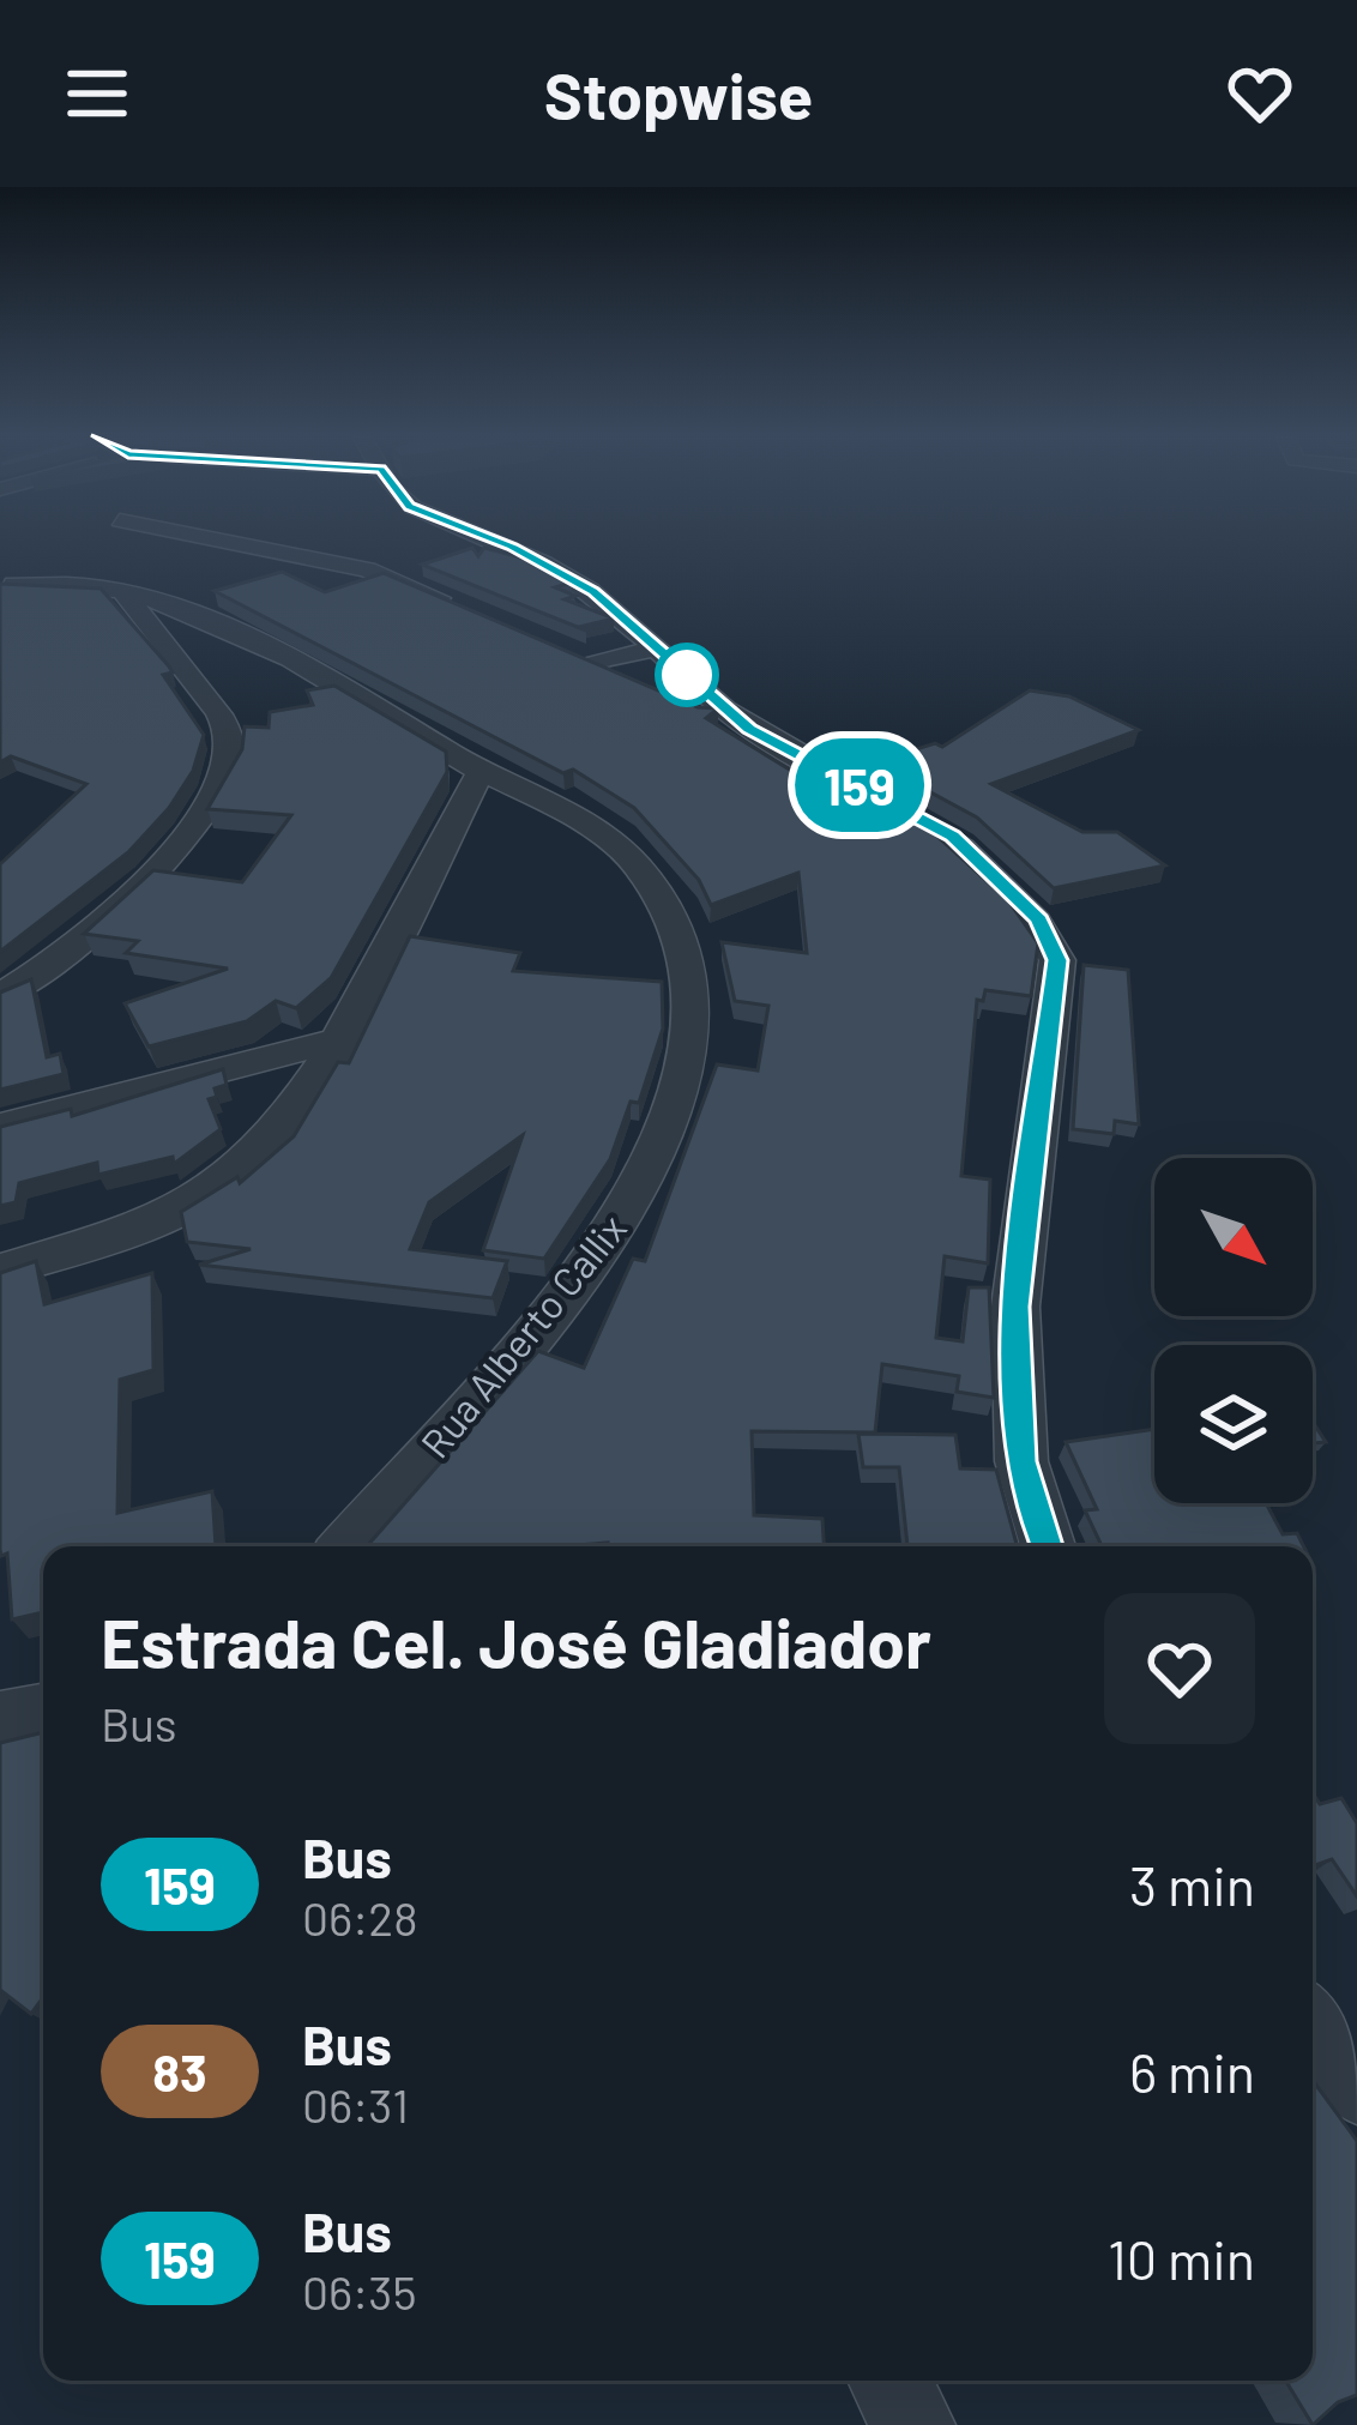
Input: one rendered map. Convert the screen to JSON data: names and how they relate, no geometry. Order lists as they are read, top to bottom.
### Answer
{
  "streets": {
    "street": ["Rua Alberto Callix"]
  },
  "lines": ["bus line 159"],
  "north": "bottom right",
  "page": {
    "header": "Stopwise",
    "on_map": "159",
    "heading": ["Estrada Cel. José Gladiador", "Bus"],
    "list": [
      {
        "mark": "159",
        "name": "Bus",
        "note": "06:28",
        "value": "3 min"
      },
      {
        "mark": "83",
        "name": "Bus",
        "note": "06:31",
        "value": "6 min"
      },
      {
        "mark": "159",
        "name": "Bus",
        "note": "06:35",
        "value": "10 min"
      }
    ]
  }
}
